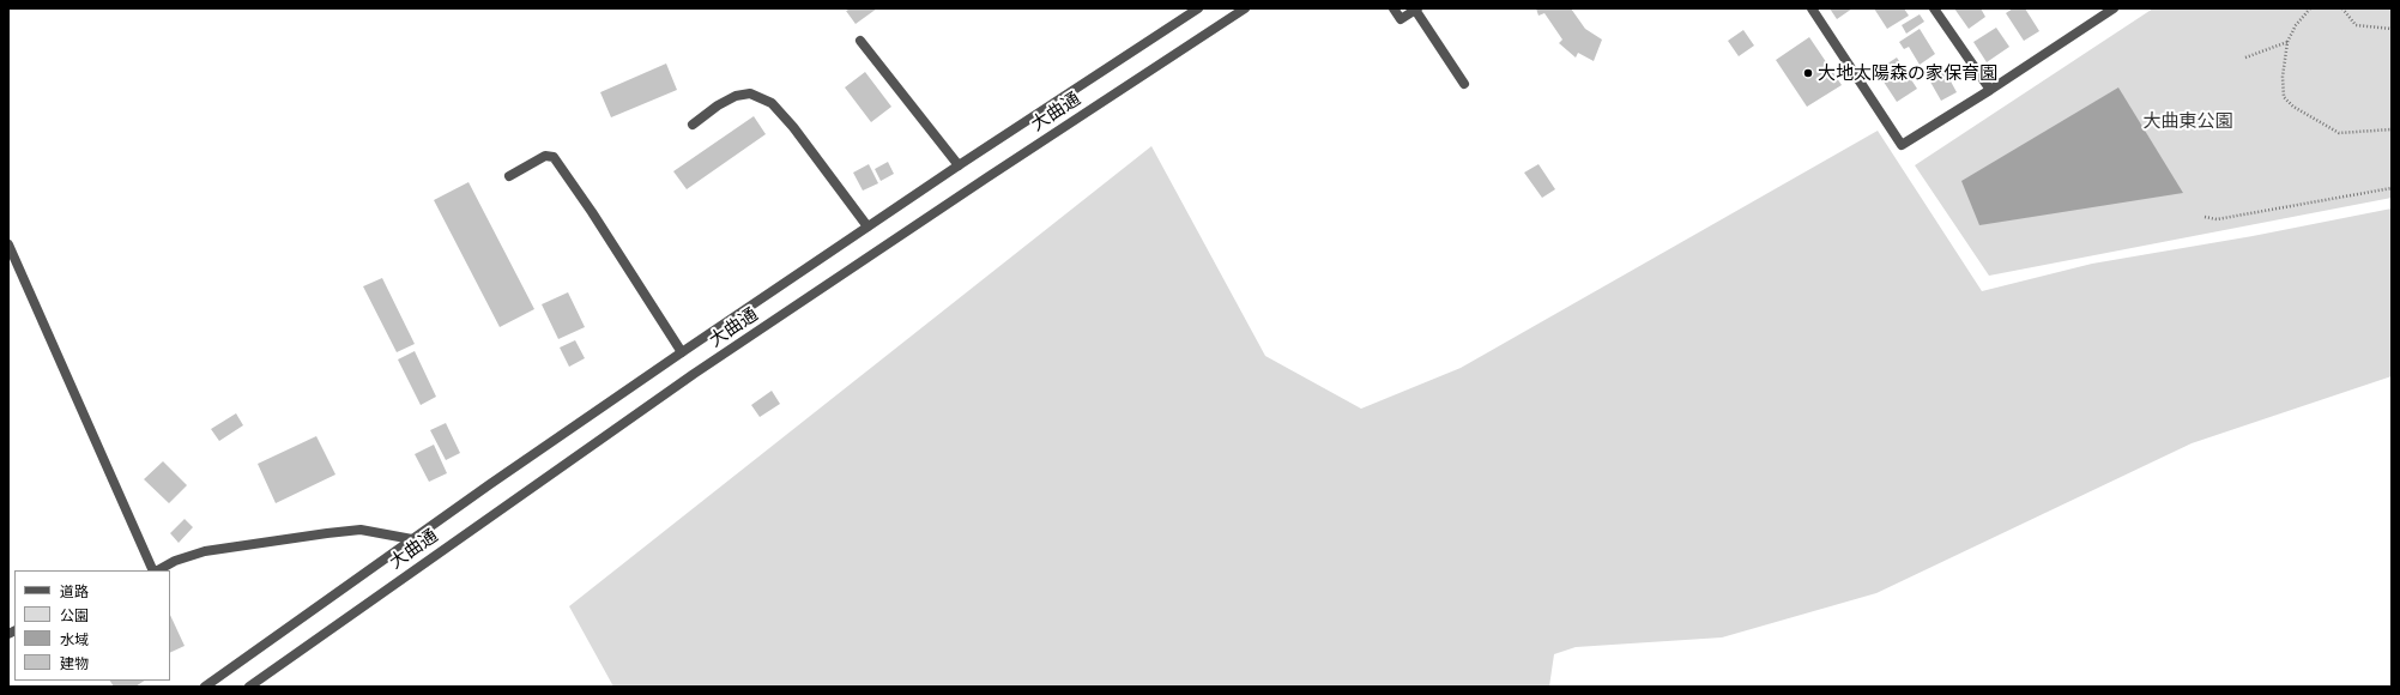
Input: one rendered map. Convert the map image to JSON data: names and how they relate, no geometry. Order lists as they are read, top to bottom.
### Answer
{
  "streets": {
    "street": ["大曲通"]
  },
  "parks": ["大曲東公園"],
  "places": ["大地太陽森の家保育園"],
  "legend": [
    "道路",
    "公園",
    "水域",
    "建物"
  ]
}
